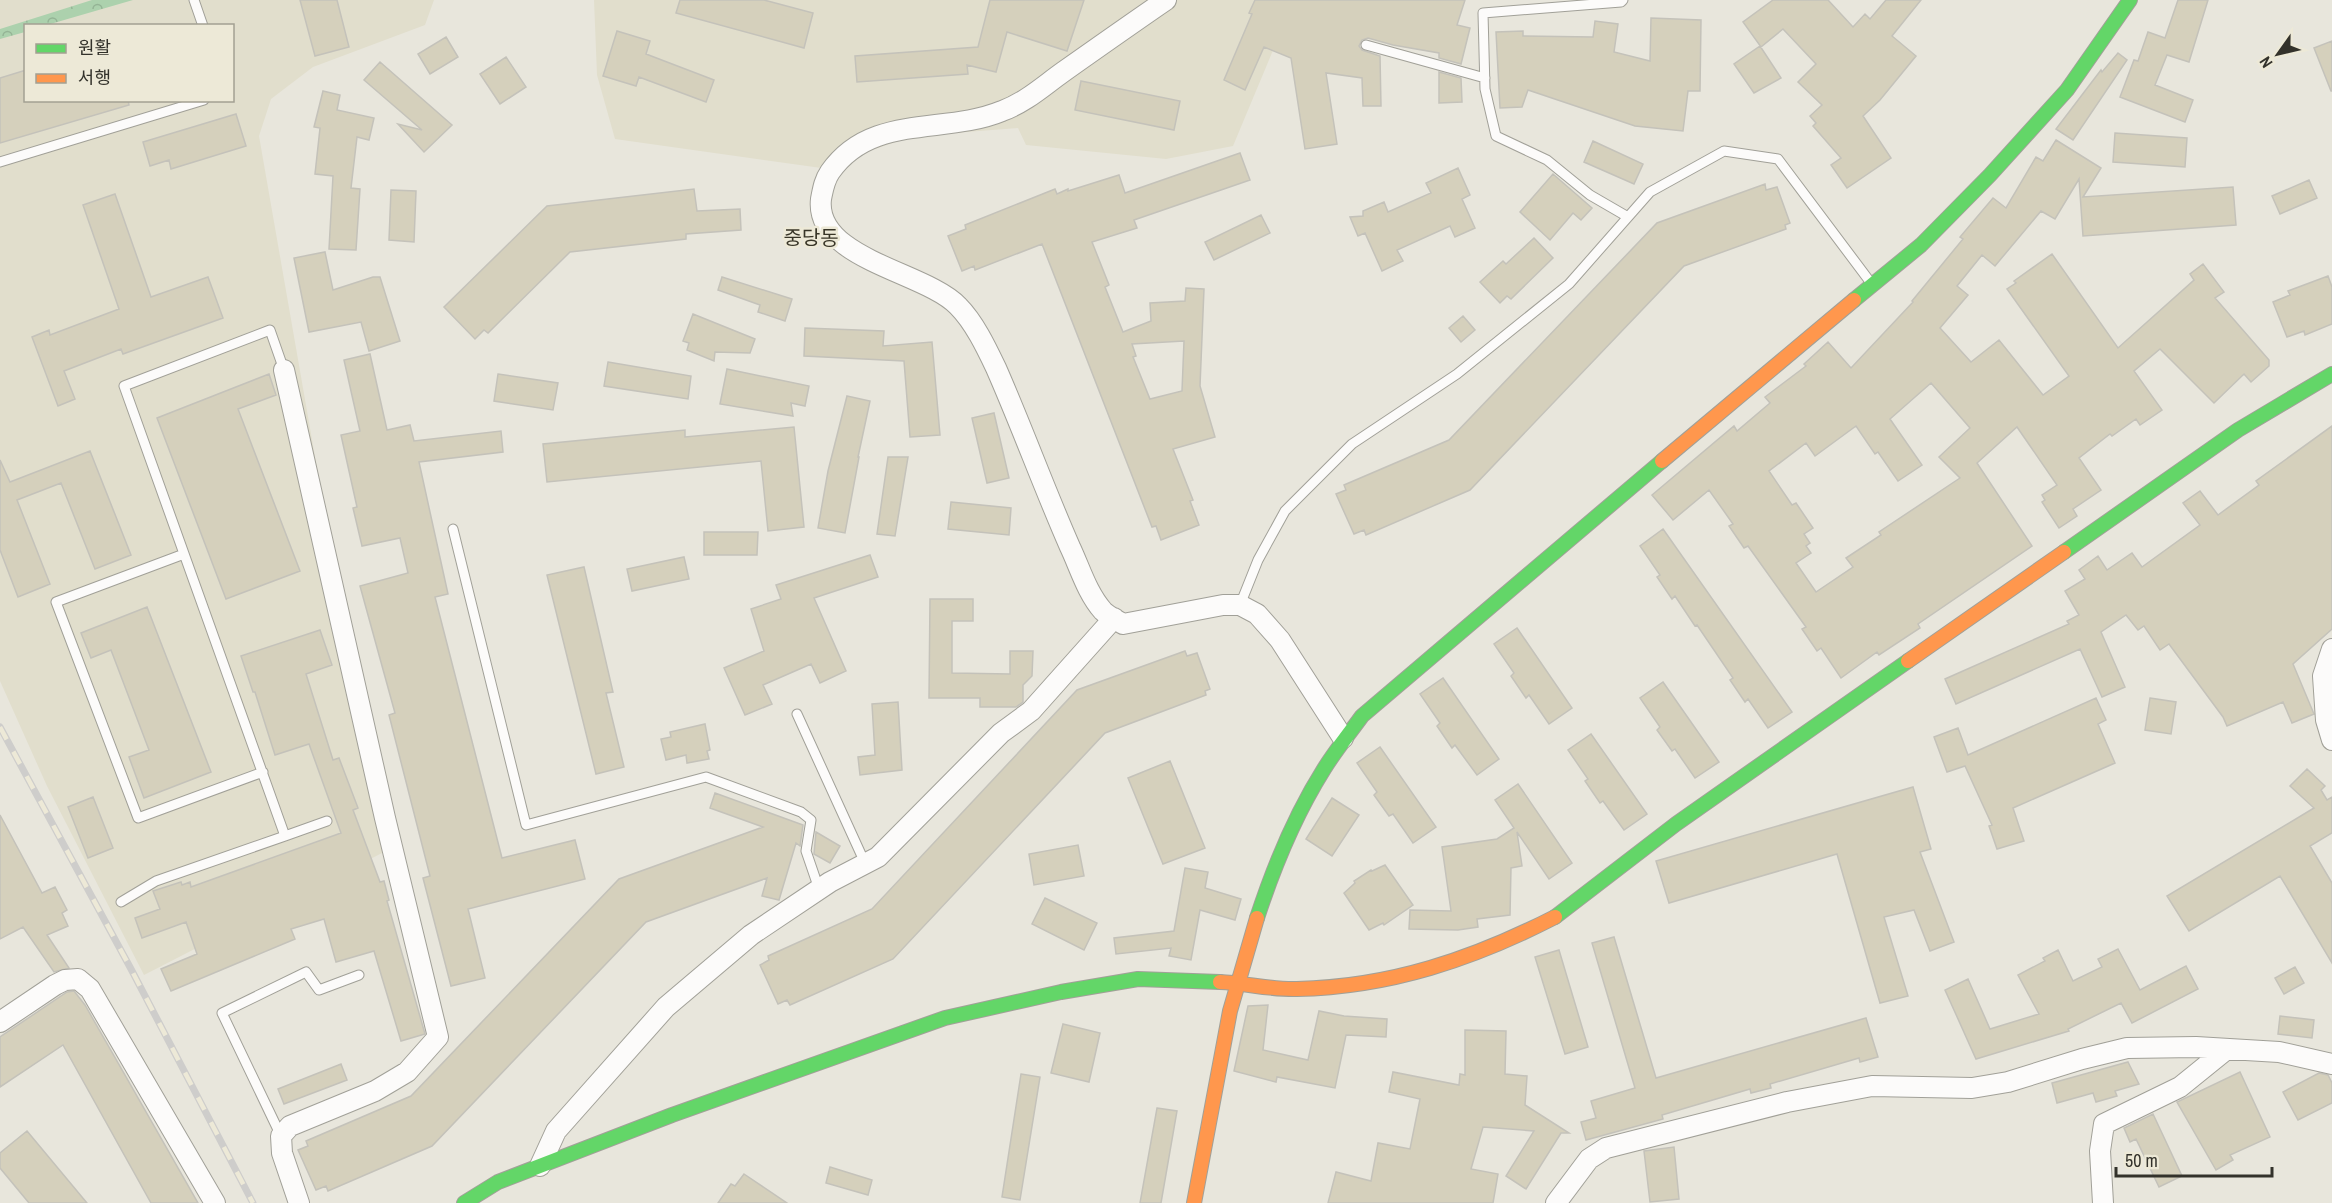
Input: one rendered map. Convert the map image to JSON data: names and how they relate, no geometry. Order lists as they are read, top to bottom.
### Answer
{
  "districts": ["중당동"],
  "legend": ["원활", "서행"],
  "scale_bar": "50 m",
  "north": "bottom left"
}
